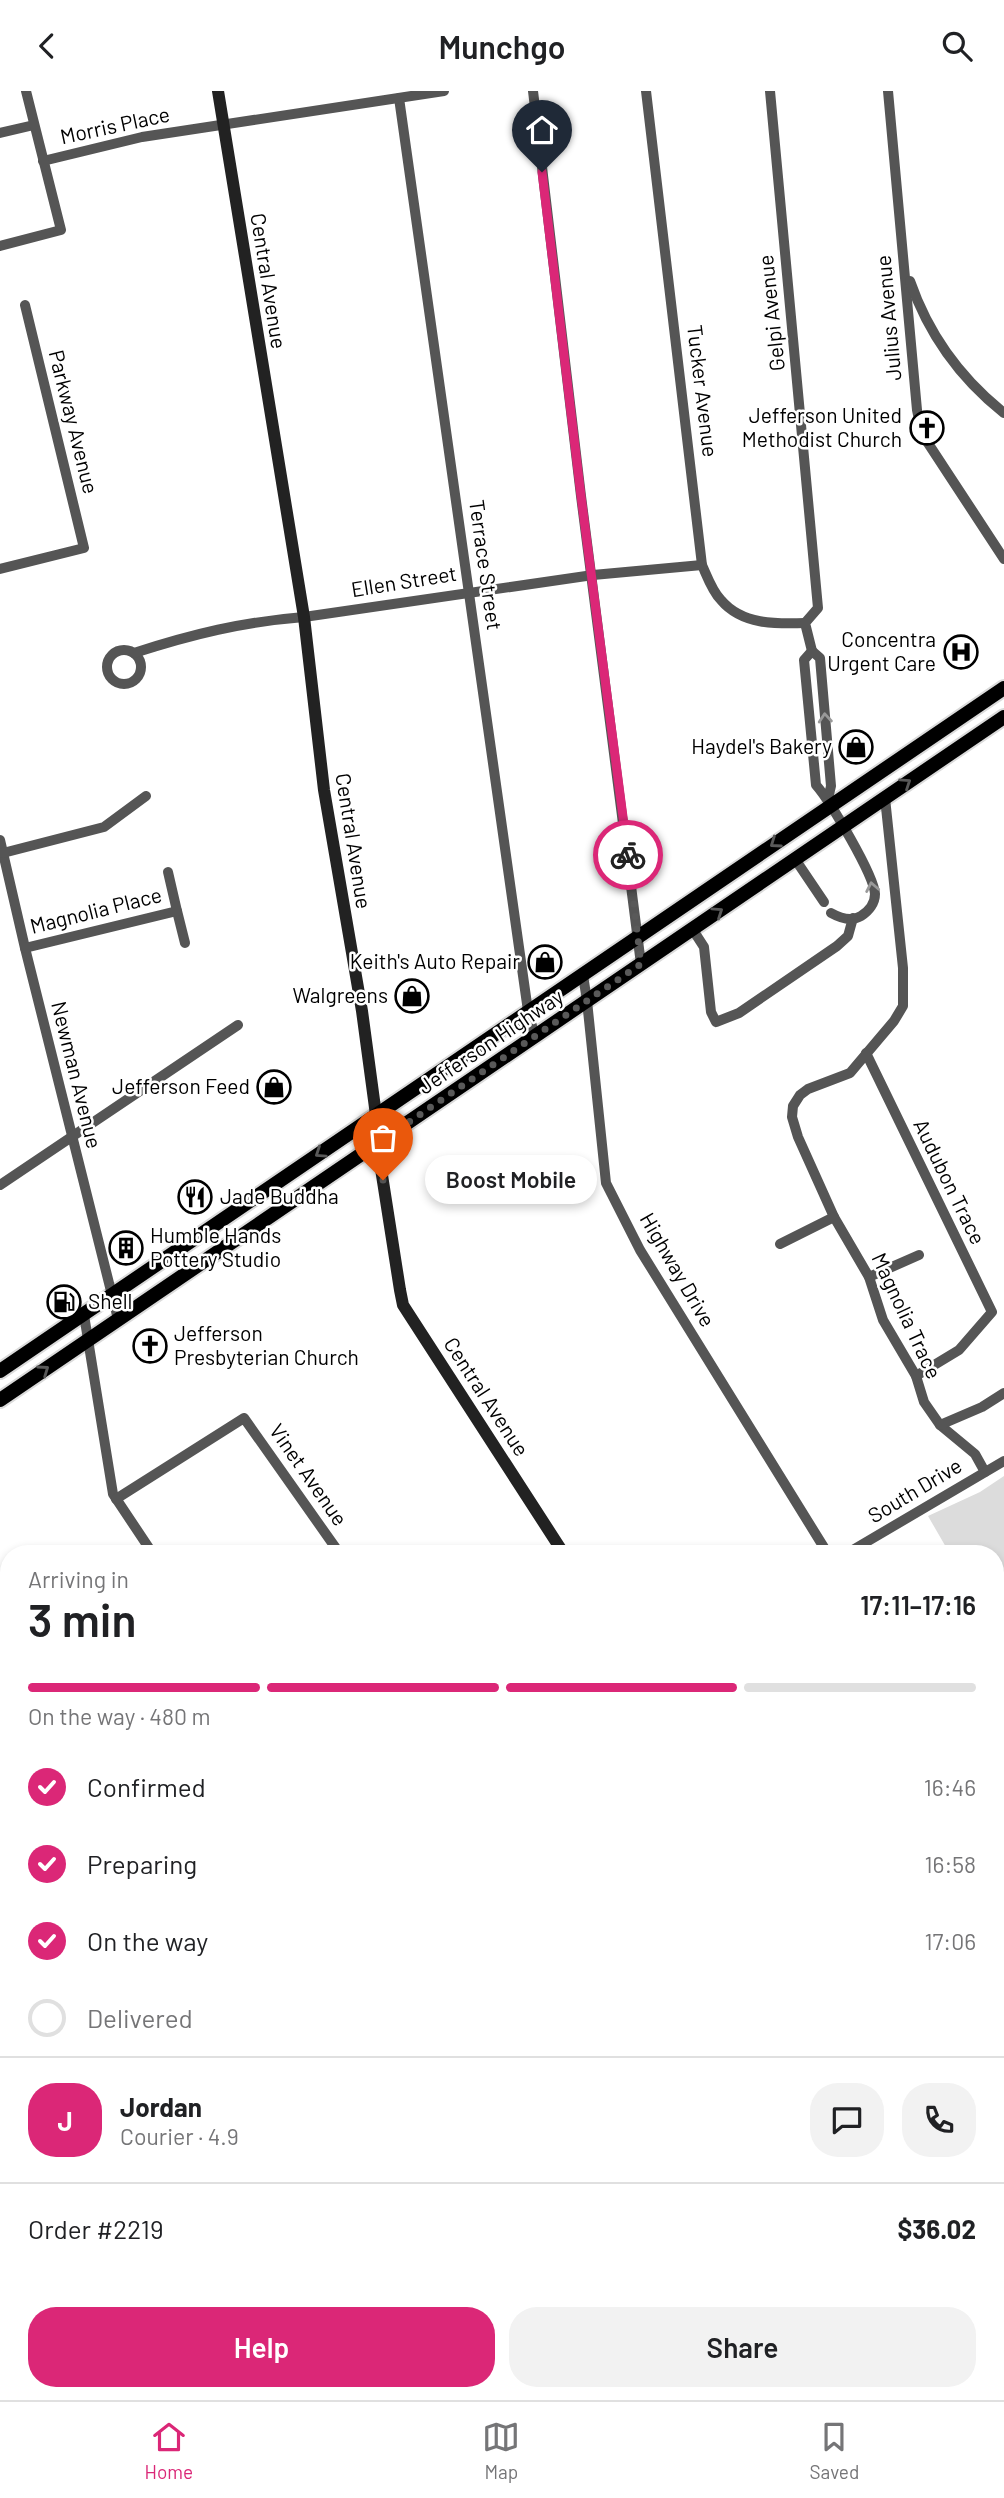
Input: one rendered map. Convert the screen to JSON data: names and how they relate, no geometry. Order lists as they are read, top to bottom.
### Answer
{
  "streets": {
    "main road": ["Central Avenue", "Jefferson Highway"],
    "street": [
      "Morris Place",
      "Gelpi Avenue",
      "Julius Avenue",
      "Tucker Avenue",
      "Parkway Avenue",
      "Terrace Street",
      "Ellen Street",
      "Magnolia Place",
      "Newman Avenue",
      "Audubon Trace",
      "Highway Drive",
      "Magnolia Trace",
      "Vinet Avenue",
      "South Drive"
    ]
  },
  "crossings": [
    ["Morris Place", "Central Avenue"],
    ["Morris Place", "Terrace Street"],
    ["Central Avenue", "Ellen Street"],
    ["Central Avenue", "Jefferson Highway"],
    ["Gelpi Avenue", "Tucker Avenue"],
    ["Tucker Avenue", "Ellen Street"],
    ["Terrace Street", "Ellen Street"],
    ["Terrace Street", "Jefferson Highway"],
    ["Magnolia Place", "Newman Avenue"],
    ["Jefferson Highway", "Newman Avenue"],
    ["Jefferson Highway", "Highway Drive"],
    ["Audubon Trace", "Magnolia Trace"],
    ["Magnolia Trace", "South Drive"]
  ],
  "places": {
    "church": ["Jefferson United Methodist Church", "Jefferson Presbyterian Church"],
    "hospital": ["Concentra Urgent Care"],
    "shop": [
      "Haydel's Bakery",
      "Keith's Auto Repair",
      "Walgreens",
      "Jefferson Feed"
    ],
    "other": ["Boost Mobile"],
    "restaurant": ["Jade Buddha"],
    "building": ["Humble Hands Pottery Studio"],
    "fuel station": ["Shell"]
  },
  "page": {
    "header": "Munchgo",
    "bubble": "Boost Mobile",
    "heading": ["3 min", "Arriving in", "17:11–17:16"],
    "panel": [
      "Jordan",
      "Courier · 4.9",
      "Order #2219",
      "$36.02"
    ],
    "bar": "On the way · 480 m",
    "list": [
      ["Confirmed", "16:46"],
      ["Preparing", "16:58"],
      ["On the way", "17:06"],
      "Delivered"
    ],
    "round": "J",
    "buttons": ["Help", "Share"],
    "tabs": ["Home", "Map", "Saved"]
  }
}
